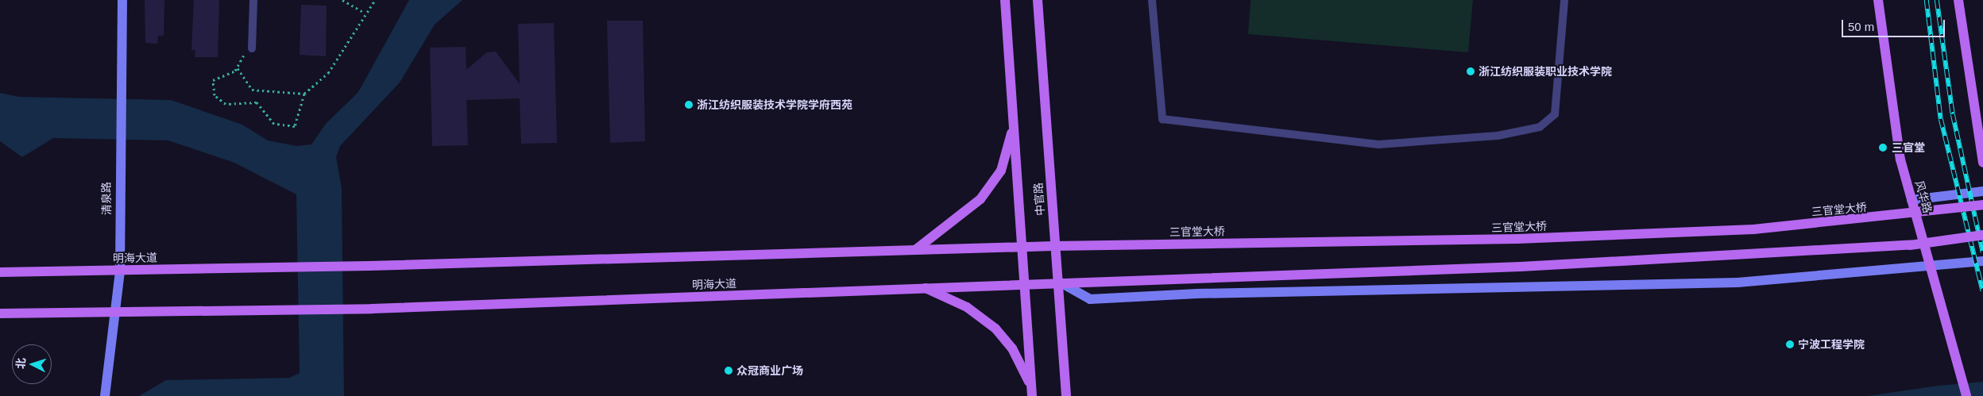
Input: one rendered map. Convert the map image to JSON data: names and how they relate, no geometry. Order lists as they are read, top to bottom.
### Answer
{
  "streets": {
    "main road": [
      "风华路",
      "中官路",
      "三官堂大桥",
      "明海大道"
    ],
    "street": ["清泉路"]
  },
  "crossings": [
    ["清泉路", "明海大道"],
    ["中官路", "三官堂大桥"],
    ["中官路", "明海大道"]
  ],
  "places": [
    "浙江纺织服装职业技术学院",
    "浙江纺织服装技术学院学府西苑",
    "三官堂",
    "宁波工程学院",
    "众冠商业广场"
  ],
  "scale_bar": "50 m",
  "north": "left"
}
